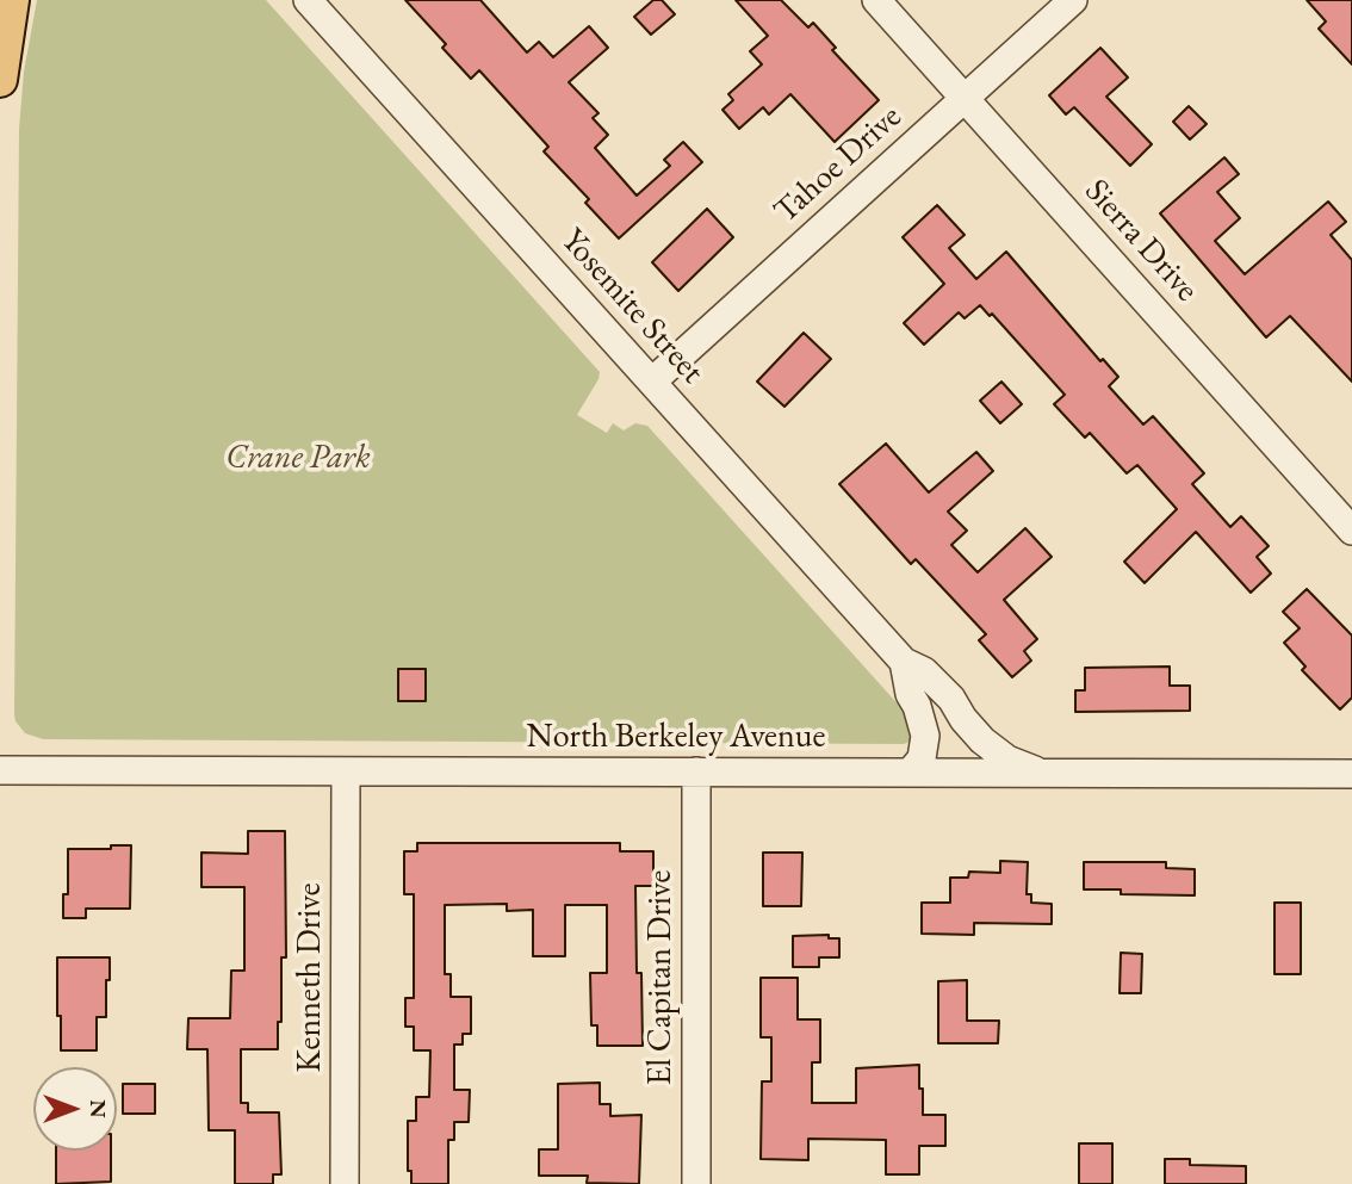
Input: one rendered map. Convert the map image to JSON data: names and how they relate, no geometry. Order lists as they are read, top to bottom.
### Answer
{
  "streets": {
    "street": [
      "Tahoe Drive",
      "Sierra Drive",
      "Yosemite Street",
      "North Berkeley Avenue",
      "Kenneth Drive",
      "El Capitan Drive"
    ]
  },
  "crossings": [
    ["Tahoe Drive", "Sierra Drive"],
    ["Tahoe Drive", "Yosemite Street"],
    ["Yosemite Street", "North Berkeley Avenue"],
    ["North Berkeley Avenue", "Kenneth Drive"],
    ["North Berkeley Avenue", "El Capitan Drive"]
  ],
  "parks": ["Crane Park"],
  "north": "right"
}
